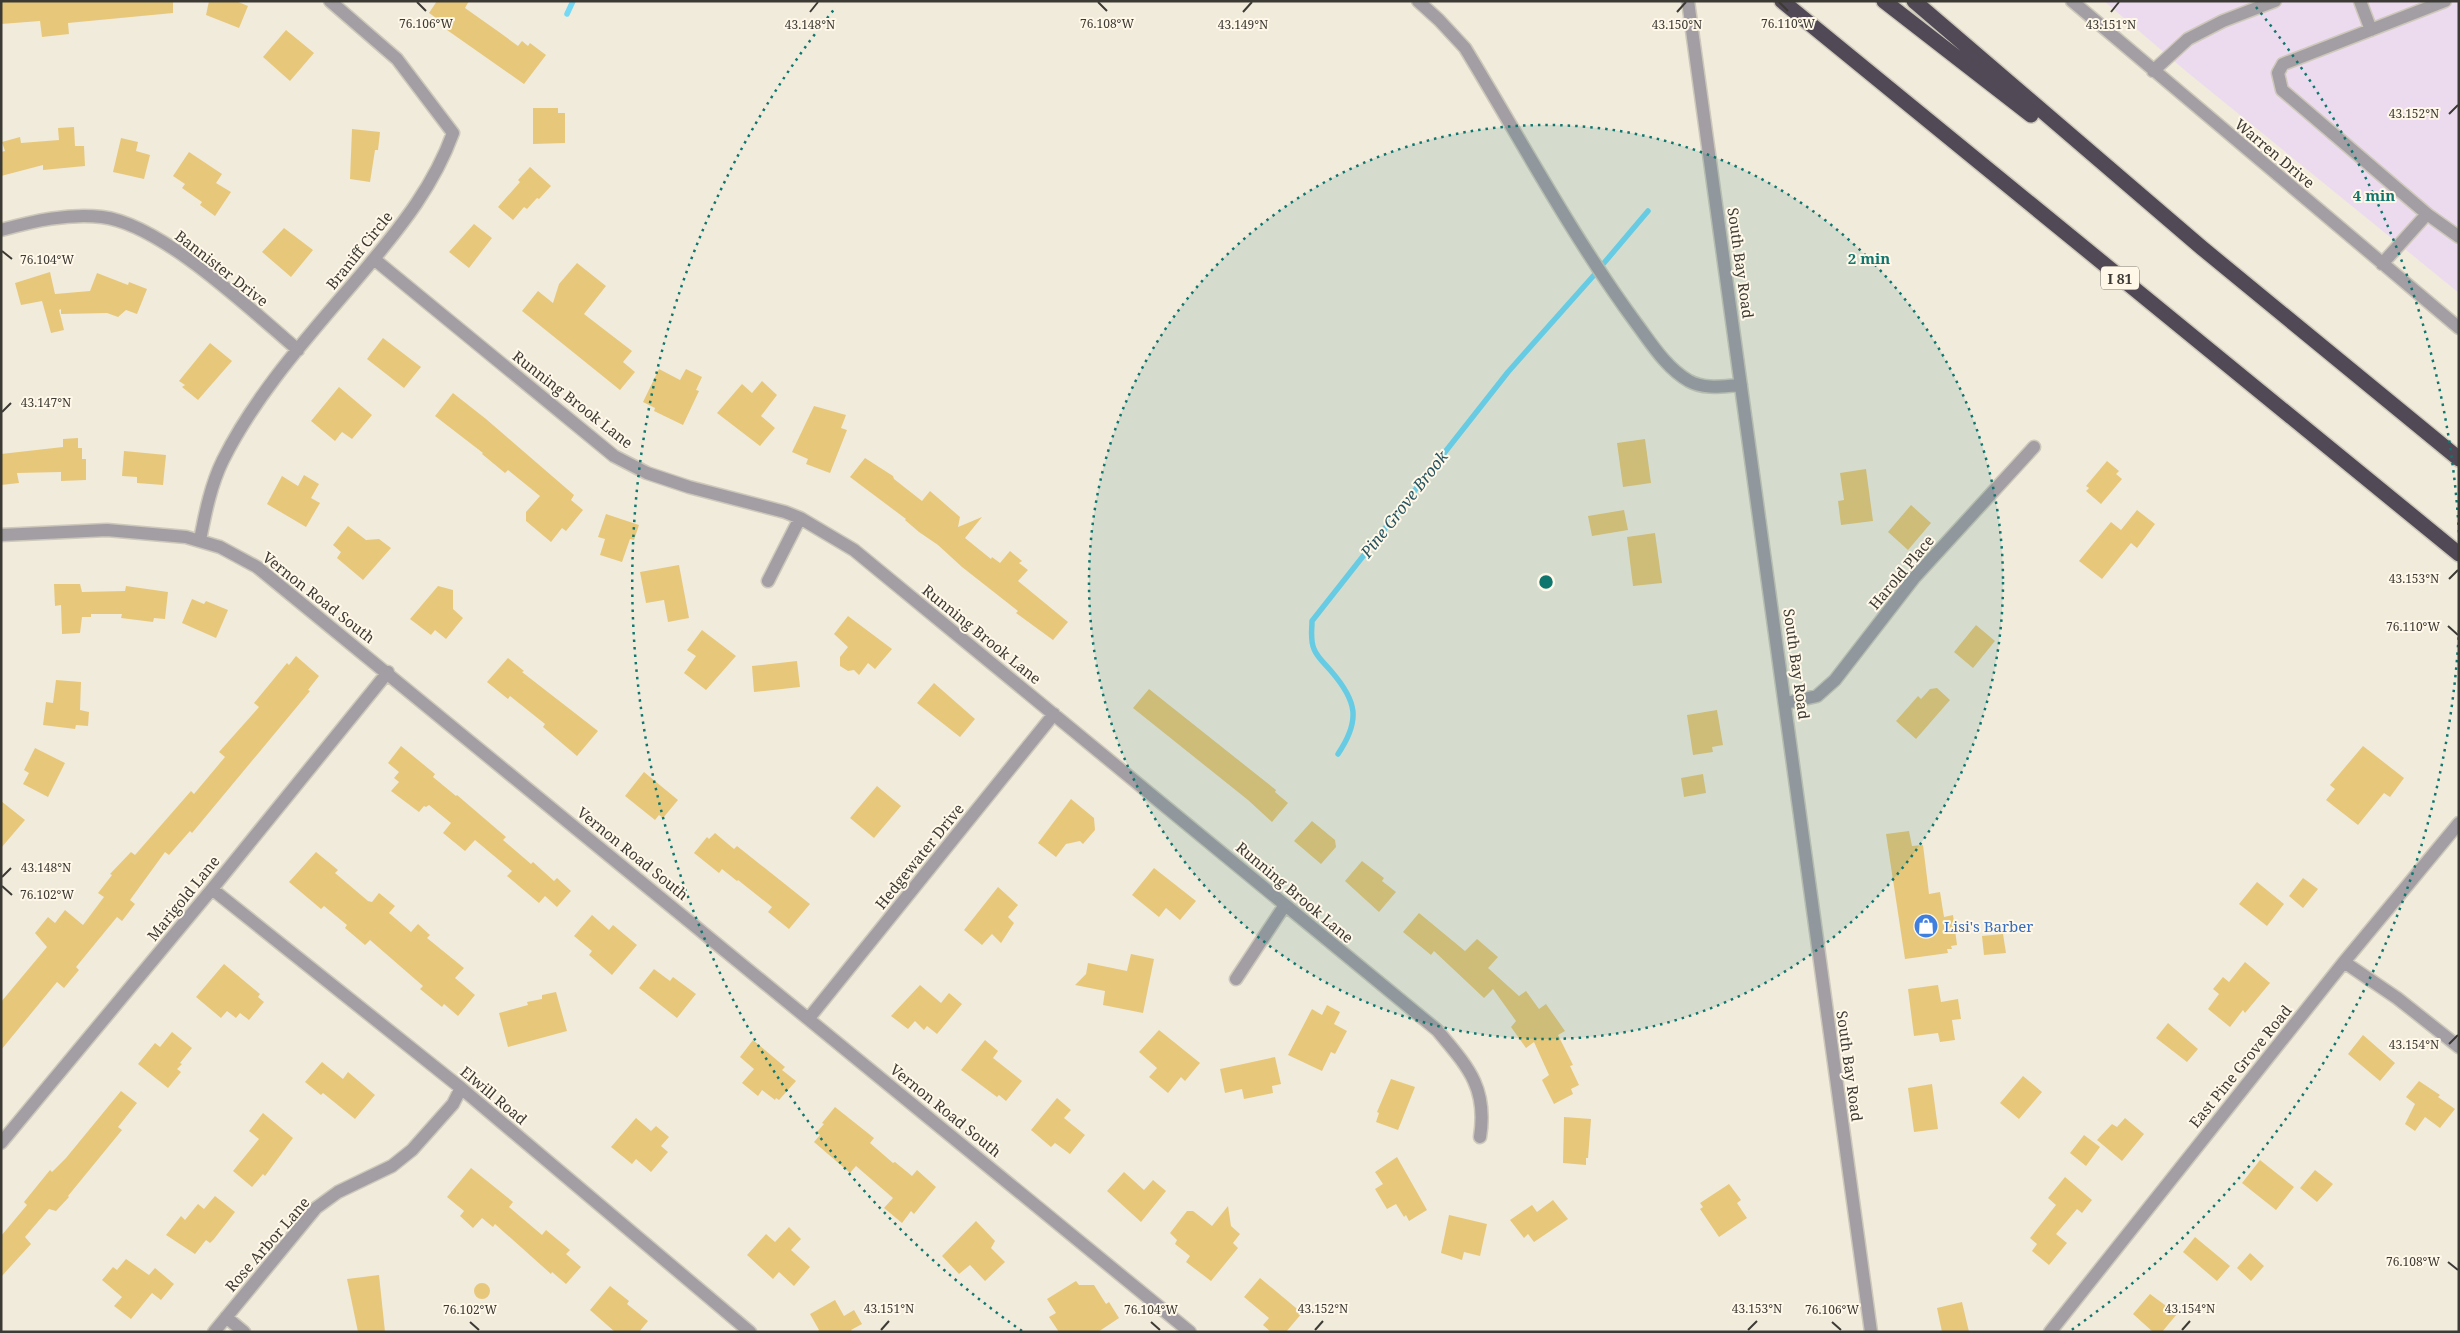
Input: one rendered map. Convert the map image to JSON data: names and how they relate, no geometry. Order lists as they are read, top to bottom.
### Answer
{
  "streets": {
    "highway": ["I 81"],
    "street": [
      "Warren Drive",
      "Braniff Circle",
      "South Bay Road",
      "Bannister Drive",
      "Running Brook Lane",
      "Harold Place",
      "Vernon Road South",
      "Hedgewater Drive",
      "Marigold Lane",
      "East Pine Grove Road",
      "Elwill Road",
      "Rose Arbor Lane"
    ]
  },
  "crossings": [
    ["Braniff Circle", "Bannister Drive"],
    ["Braniff Circle", "Running Brook Lane"],
    ["Braniff Circle", "Vernon Road South"],
    ["South Bay Road", "Harold Place"],
    ["Running Brook Lane", "Hedgewater Drive"],
    ["Vernon Road South", "Hedgewater Drive"],
    ["Vernon Road South", "Marigold Lane"],
    ["Marigold Lane", "Elwill Road"],
    ["Elwill Road", "Rose Arbor Lane"]
  ],
  "water": ["Pine Grove Brook"],
  "places": {
    "shop": ["Lisi's Barber"]
  },
  "coordinates": [
    "76.106°W",
    "76.110°W",
    "76.108°W",
    "43.149°N",
    "43.148°N",
    "43.150°N",
    "43.151°N",
    "43.152°N",
    "76.104°W",
    "43.147°N",
    "43.153°N",
    "76.102°W",
    "43.154°N"
  ],
  "rings": ["4 min", "2 min"]
}
